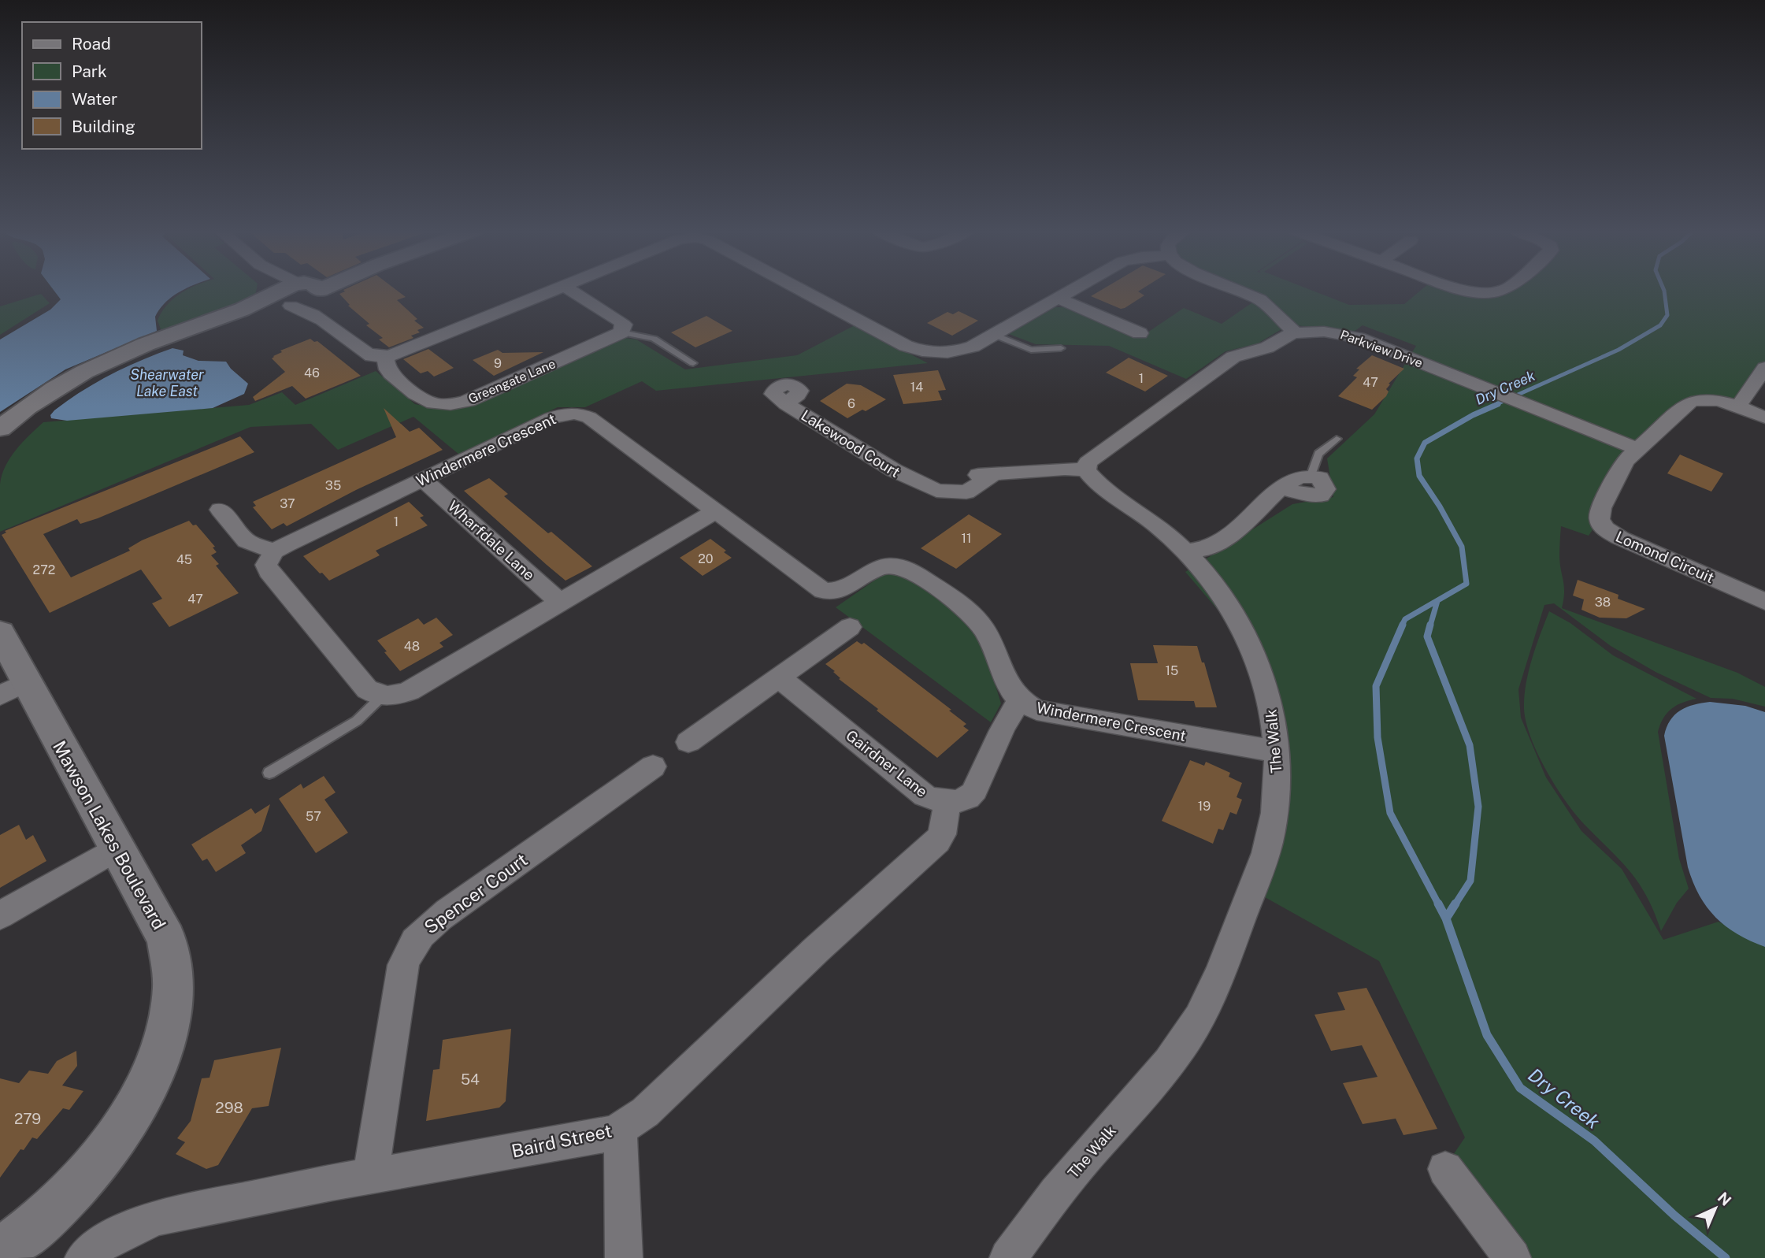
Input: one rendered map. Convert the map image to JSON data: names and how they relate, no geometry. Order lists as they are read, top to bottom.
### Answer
{
  "streets": {
    "street": [
      "Parkview Drive",
      "Greengate Lane",
      "Lakewood Court",
      "Windermere Crescent",
      "Wharfdale Lane",
      "Lomond Circuit",
      "The Walk",
      "Gairdner Lane",
      "Mawson Lakes Boulevard",
      "Spencer Court",
      "Baird Street"
    ]
  },
  "crossings": [
    ["Parkview Drive", "Lomond Circuit"],
    ["Lakewood Court", "The Walk"],
    ["Windermere Crescent", "Wharfdale Lane"],
    ["Windermere Crescent", "The Walk"],
    ["Gairdner Lane", "Baird Street"],
    ["Spencer Court", "Baird Street"]
  ],
  "water": ["Shearwater Lake East", "Dry Creek"],
  "house_numbers": [
    "9",
    "46",
    "1",
    "47",
    "14",
    "6",
    "35",
    "37",
    "1",
    "11",
    "20",
    "45",
    "272",
    "47",
    "38",
    "48",
    "15",
    "19",
    "57",
    "54",
    "298",
    "279"
  ],
  "legend": [
    "Road",
    "Park",
    "Water",
    "Building"
  ],
  "north": "top right"
}
